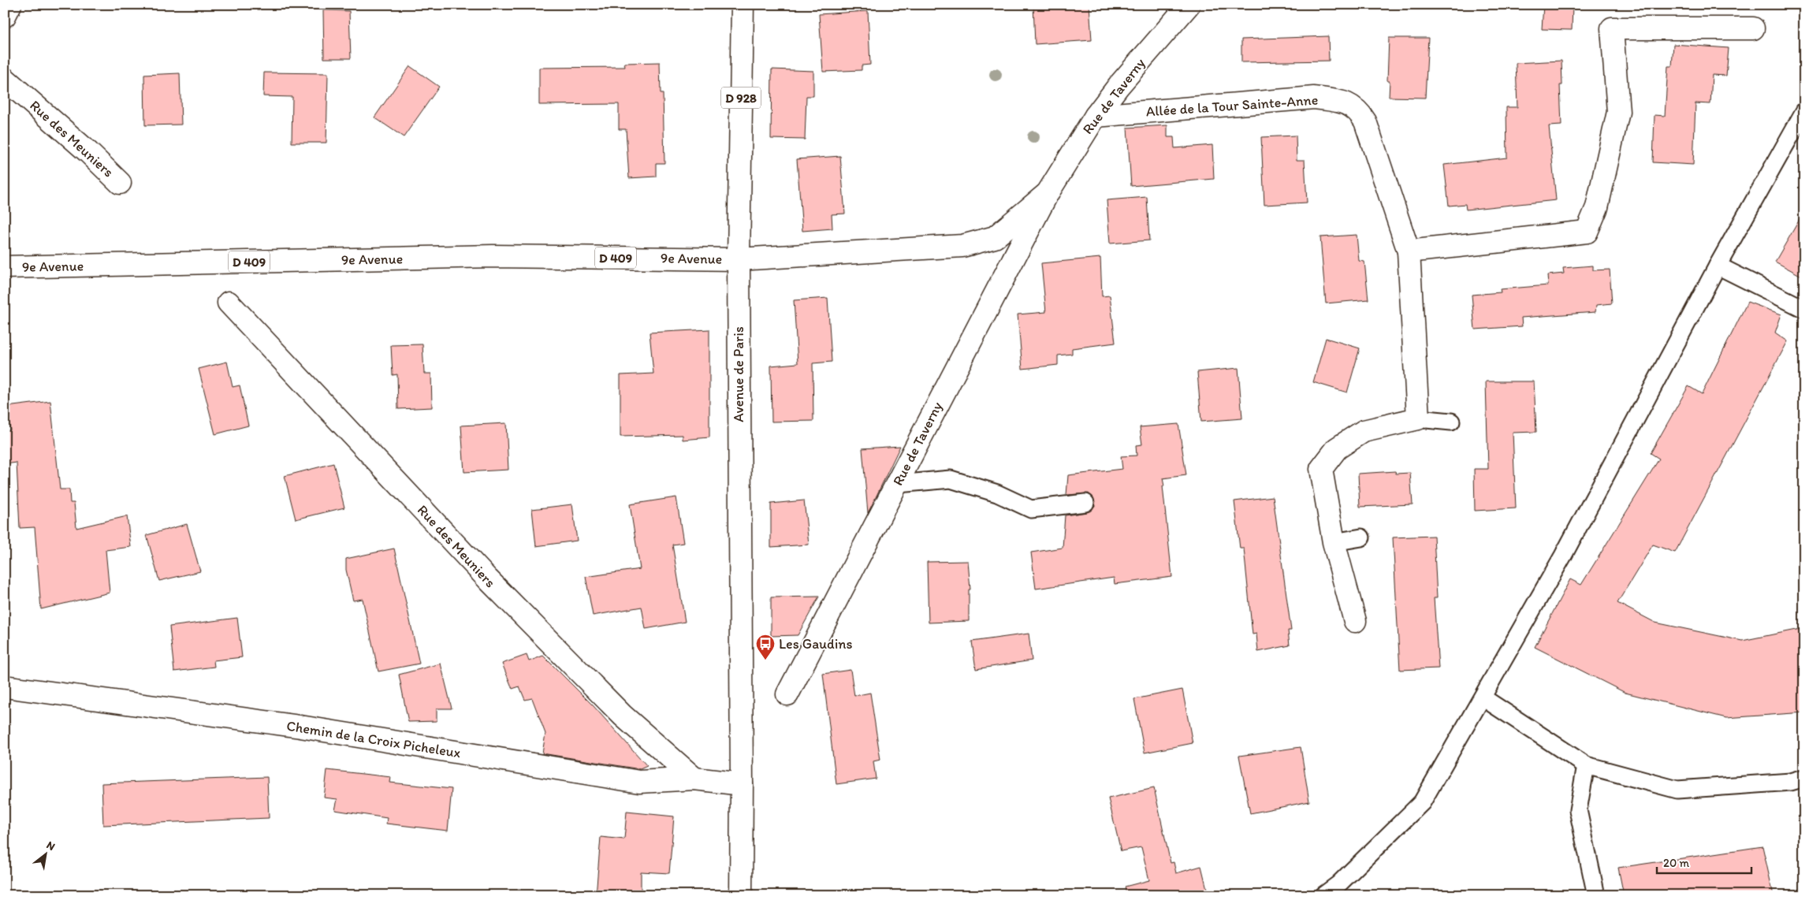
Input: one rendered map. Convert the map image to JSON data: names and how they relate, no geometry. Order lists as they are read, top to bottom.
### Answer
{
  "streets": {
    "street": [
      "Rue de Taverny",
      "D 928",
      "Allée de la Tour Sainte-Anne",
      "Rue des Meuniers",
      "D 409",
      "9e Avenue",
      "Avenue de Paris",
      "Chemin de la Croix Picheleux"
    ]
  },
  "crossings": [
    ["Rue de Taverny", "Allée de la Tour Sainte-Anne"],
    ["Rue de Taverny", "9e Avenue"],
    ["Rue de Taverny", "Avenue de Paris"],
    ["D 928", "Avenue de Paris"],
    ["D 928", "Chemin de la Croix Picheleux"],
    ["Rue des Meuniers", "Chemin de la Croix Picheleux"],
    ["9e Avenue", "Avenue de Paris"],
    ["Avenue de Paris", "Chemin de la Croix Picheleux"]
  ],
  "places": {
    "bus stop": ["Les Gaudins"]
  },
  "scale_bar": "20 m",
  "north": "top right"
}
